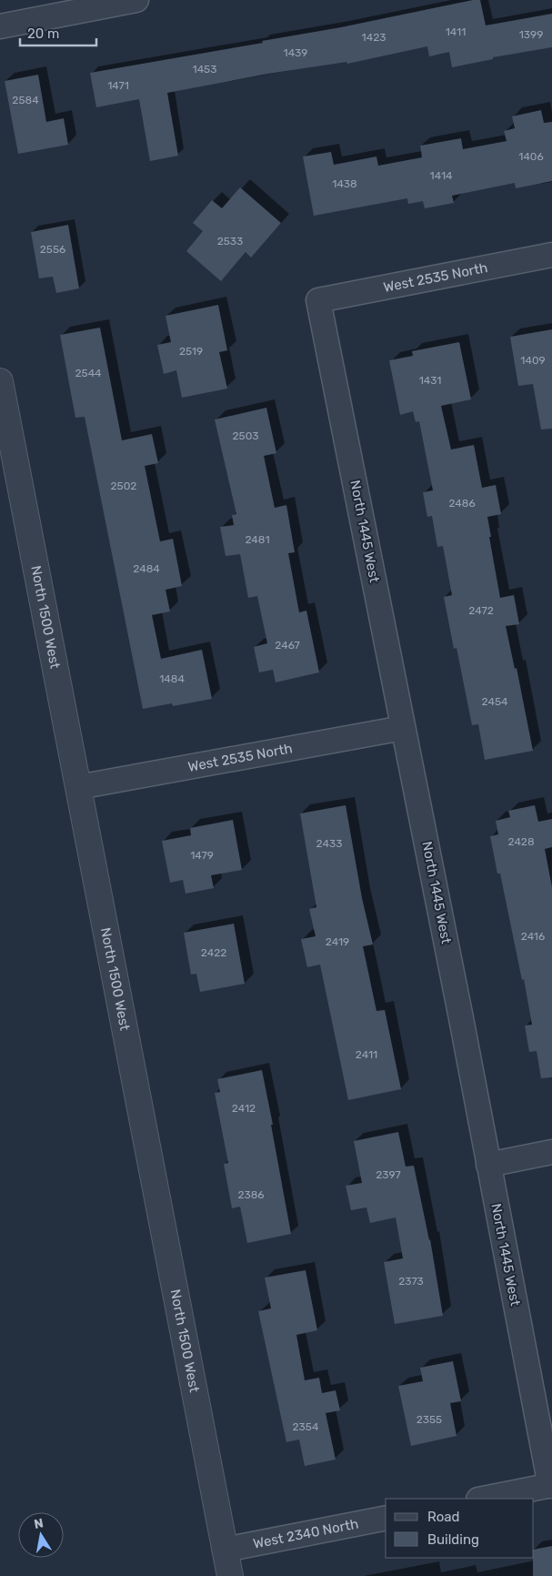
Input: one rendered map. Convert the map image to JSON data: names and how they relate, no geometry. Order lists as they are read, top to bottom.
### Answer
{
  "streets": {
    "street": [
      "West 2535 North",
      "North 1445 West",
      "North 1500 West",
      "West 2340 North"
    ]
  },
  "crossings": [
    ["West 2535 North", "North 1445 West"],
    ["West 2535 North", "North 1500 West"],
    ["North 1500 West", "West 2340 North"]
  ],
  "house_numbers": [
    "1411",
    "1399",
    "1423",
    "1439",
    "1453",
    "1471",
    "2584",
    "1406",
    "1414",
    "1438",
    "2533",
    "2556",
    "2519",
    "1409",
    "2544",
    "1431",
    "2503",
    "2502",
    "2486",
    "2481",
    "2484",
    "2472",
    "2467",
    "1484",
    "2454",
    "2428",
    "2433",
    "1479",
    "2416",
    "2419",
    "2422",
    "2411",
    "2412",
    "2397",
    "2386",
    "2373",
    "2355",
    "2354"
  ],
  "legend": ["Road", "Building"],
  "scale_bar": "20 m",
  "north": "top"
}
